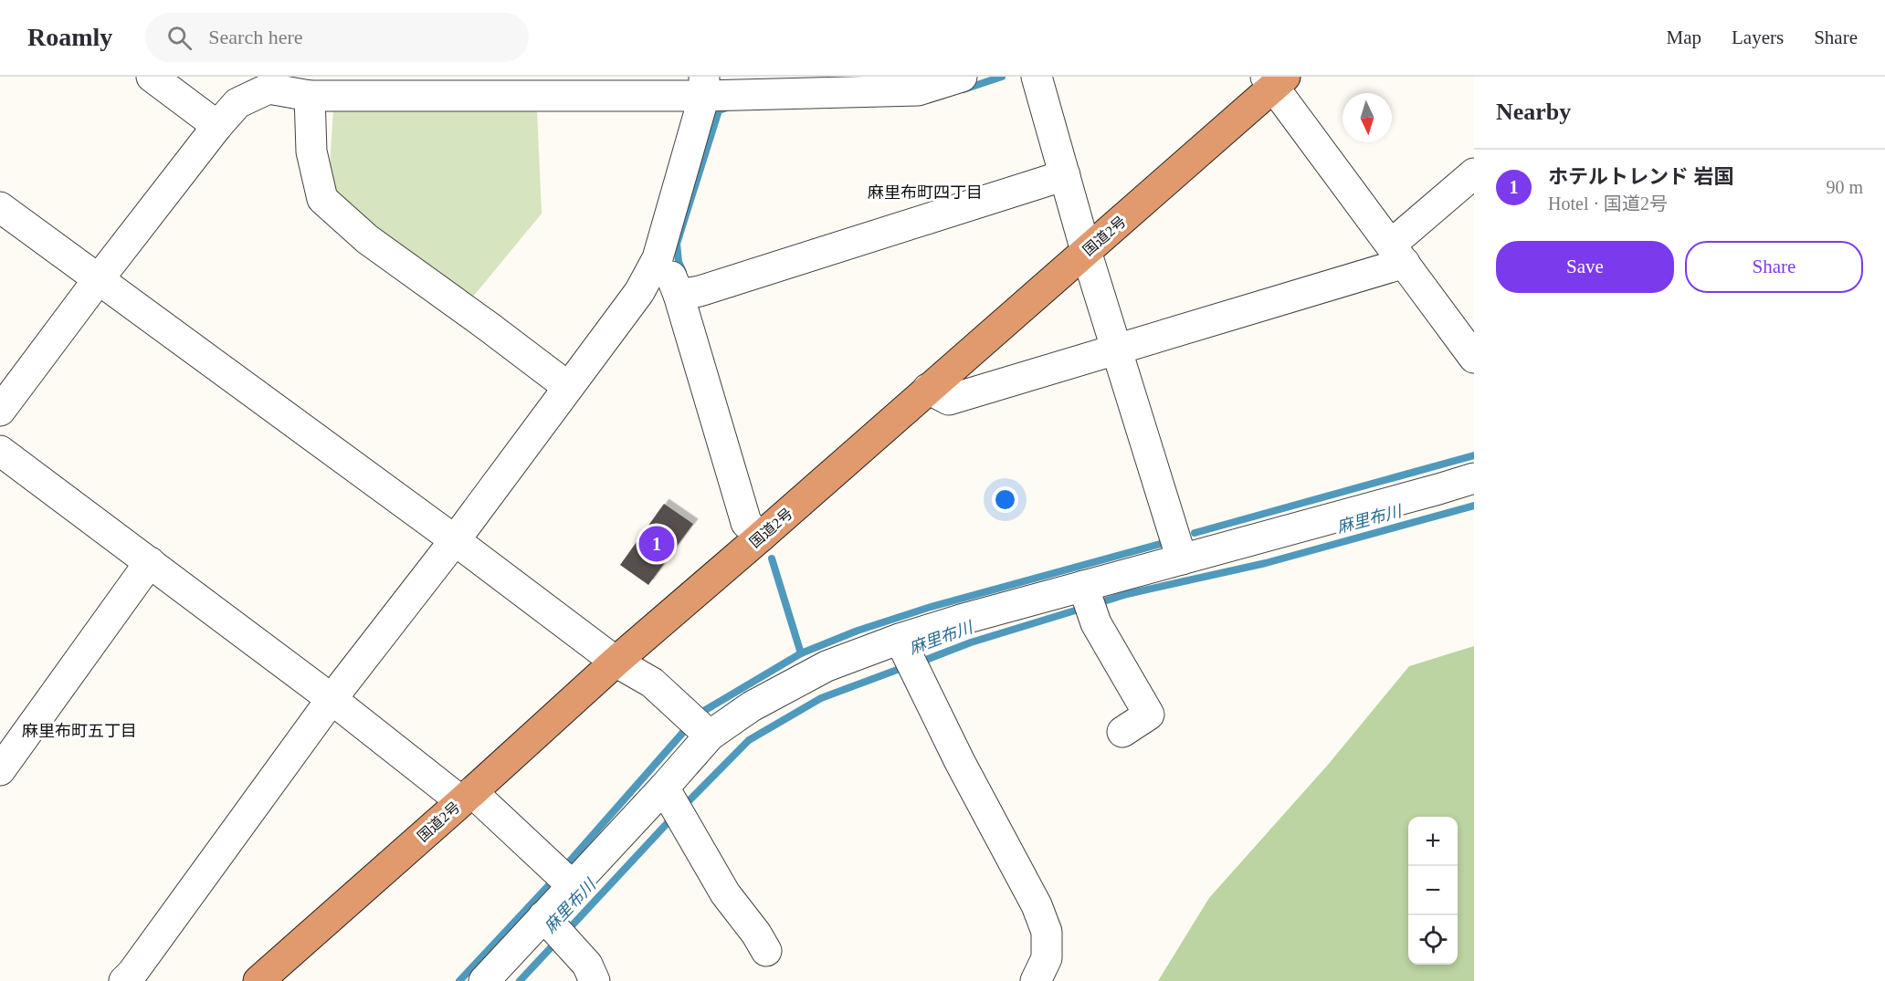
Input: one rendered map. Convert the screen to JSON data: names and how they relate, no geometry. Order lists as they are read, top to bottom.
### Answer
{
  "streets": {
    "highway": ["国道2号"]
  },
  "districts": ["麻里布町四丁目", "麻里布町五丁目"],
  "water": ["麻里布川"],
  "north": "bottom",
  "page": {
    "header": "Roamly",
    "search": "Search here",
    "nav": ["Map", "Layers", "Share"],
    "heading": "Nearby",
    "list": [
      {
        "mark": "1",
        "name": "ホテルトレンド 岩国",
        "note": "Hotel · 国道2号",
        "value": "90 m"
      }
    ],
    "buttons": ["Save", "Share"],
    "pins": "1",
    "map_buttons": ["+", "−"]
  }
}
